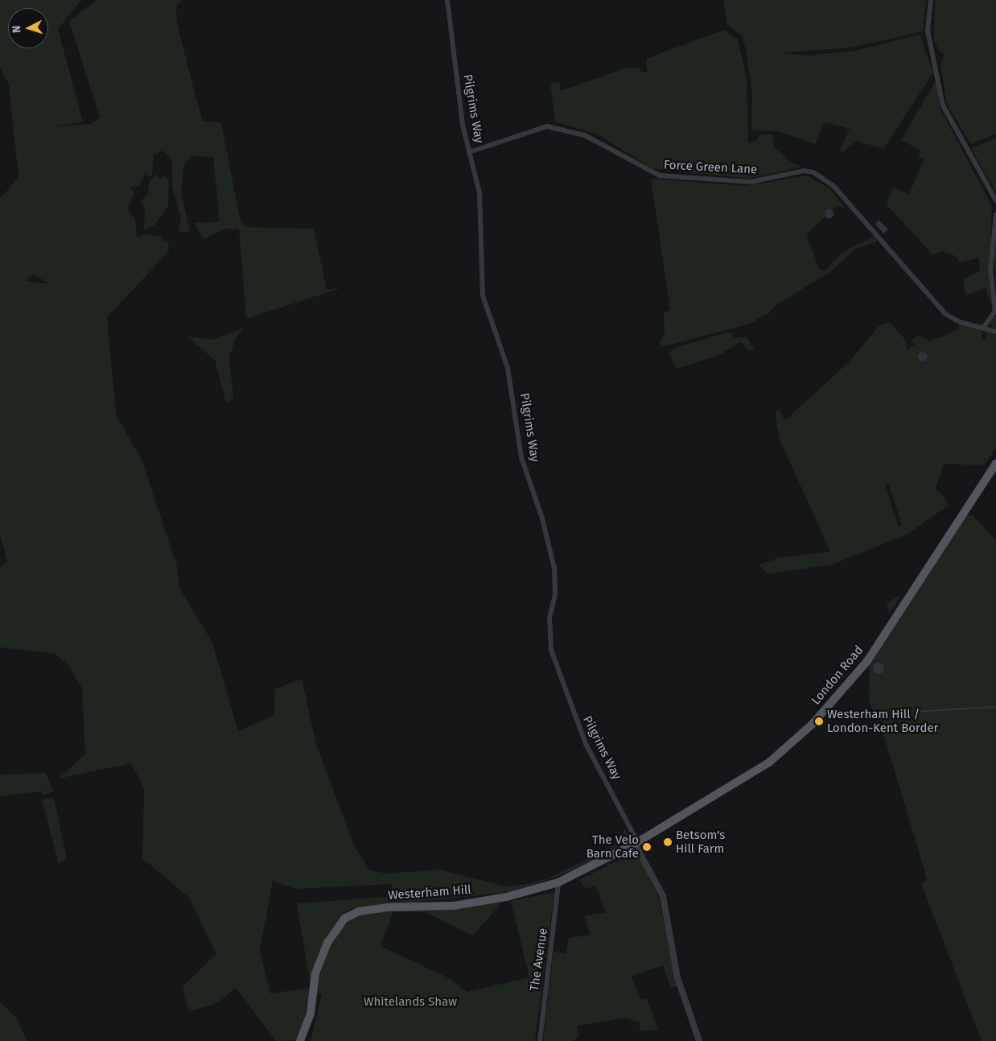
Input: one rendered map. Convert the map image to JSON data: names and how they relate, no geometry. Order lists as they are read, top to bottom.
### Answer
{
  "streets": {
    "main road": ["London Road", "Westerham Hill"],
    "street": ["Pilgrims Way", "Force Green Lane", "The Avenue"]
  },
  "crossings": [
    ["Pilgrims Way", "Force Green Lane"],
    ["Pilgrims Way", "London Road"],
    ["Pilgrims Way", "Westerham Hill"],
    ["London Road", "Westerham Hill"],
    ["Westerham Hill", "The Avenue"]
  ],
  "parks": ["Whitelands Shaw"],
  "places": ["Westerham Hill / London-Kent Border", "Betsom's Hill Farm", "The Velo Barn Cafe"],
  "north": "left"
}
